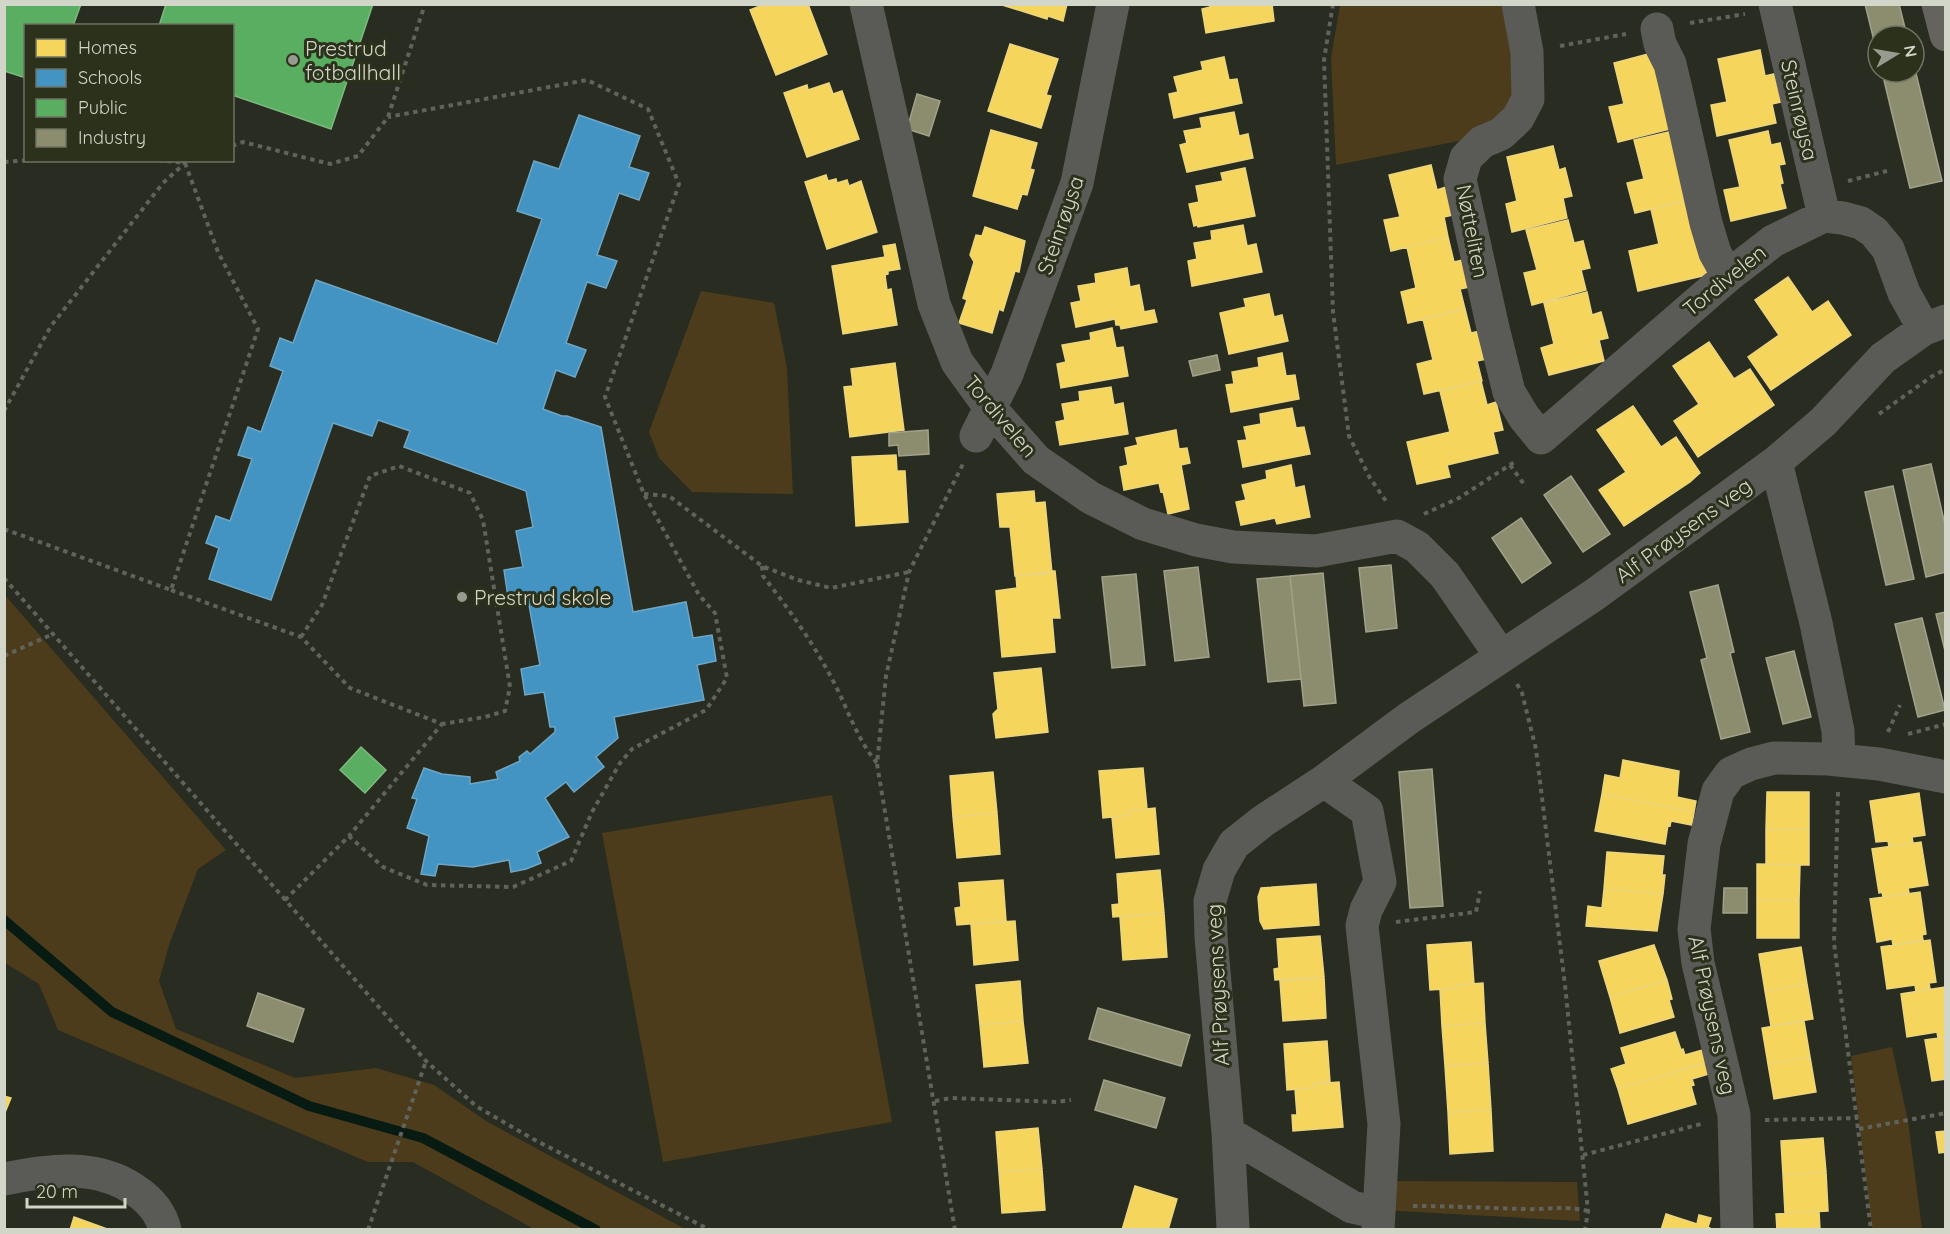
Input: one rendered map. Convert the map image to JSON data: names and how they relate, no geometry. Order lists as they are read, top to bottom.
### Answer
{
  "streets": {
    "street": [
      "Steinrøysa",
      "Nøtteliten",
      "Tordivelen",
      "Alf Prøysens veg"
    ]
  },
  "crossings": [
    ["Steinrøysa", "Tordivelen"],
    ["Nøtteliten", "Tordivelen"]
  ],
  "places": ["Prestrud fotballhall", "Prestrud skole"],
  "legend": [
    "Homes",
    "Schools",
    "Public",
    "Industry"
  ],
  "scale_bar": "20 m",
  "north": "right"
}
